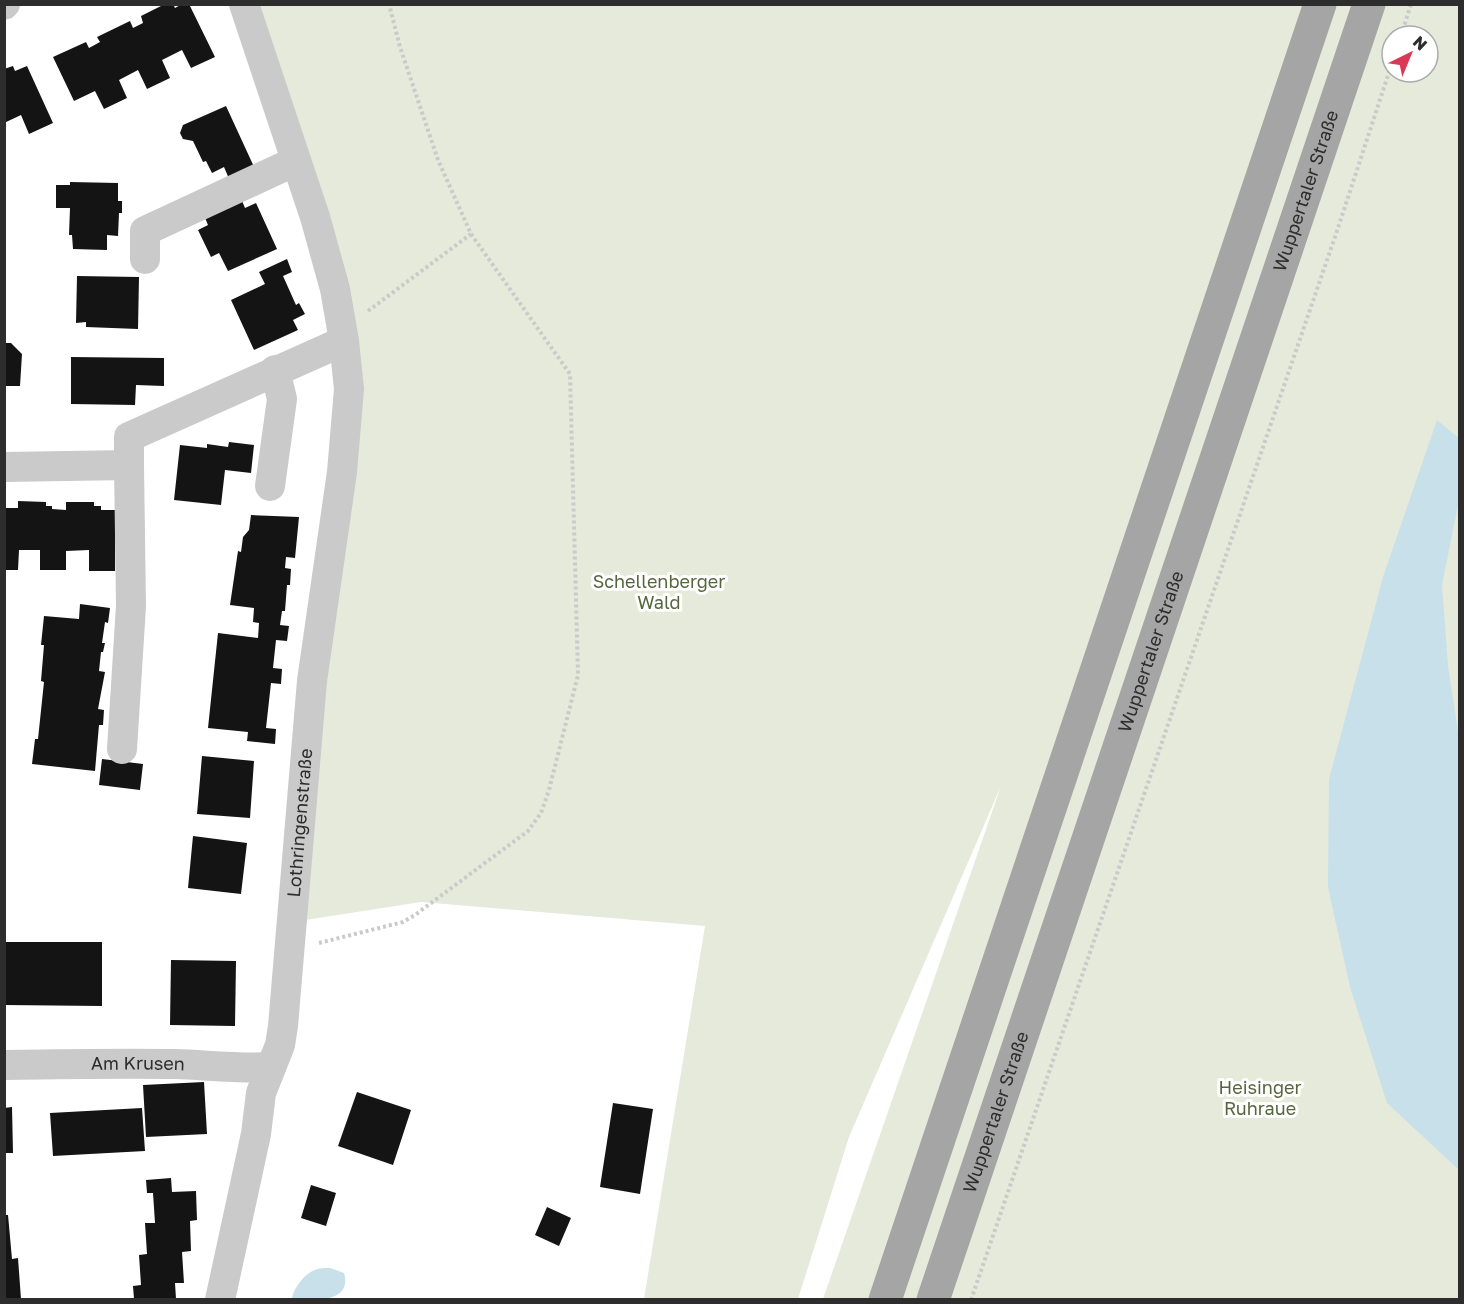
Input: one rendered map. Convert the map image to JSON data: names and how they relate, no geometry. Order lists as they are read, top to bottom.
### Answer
{
  "streets": {
    "main road": ["Wuppertaler Straße"],
    "street": ["Lothringenstraße", "Am Krusen"]
  },
  "crossings": [
    ["Lothringenstraße", "Am Krusen"]
  ],
  "parks": ["Schellenberger Wald", "Heisinger Ruhraue"],
  "north": "top right"
}
